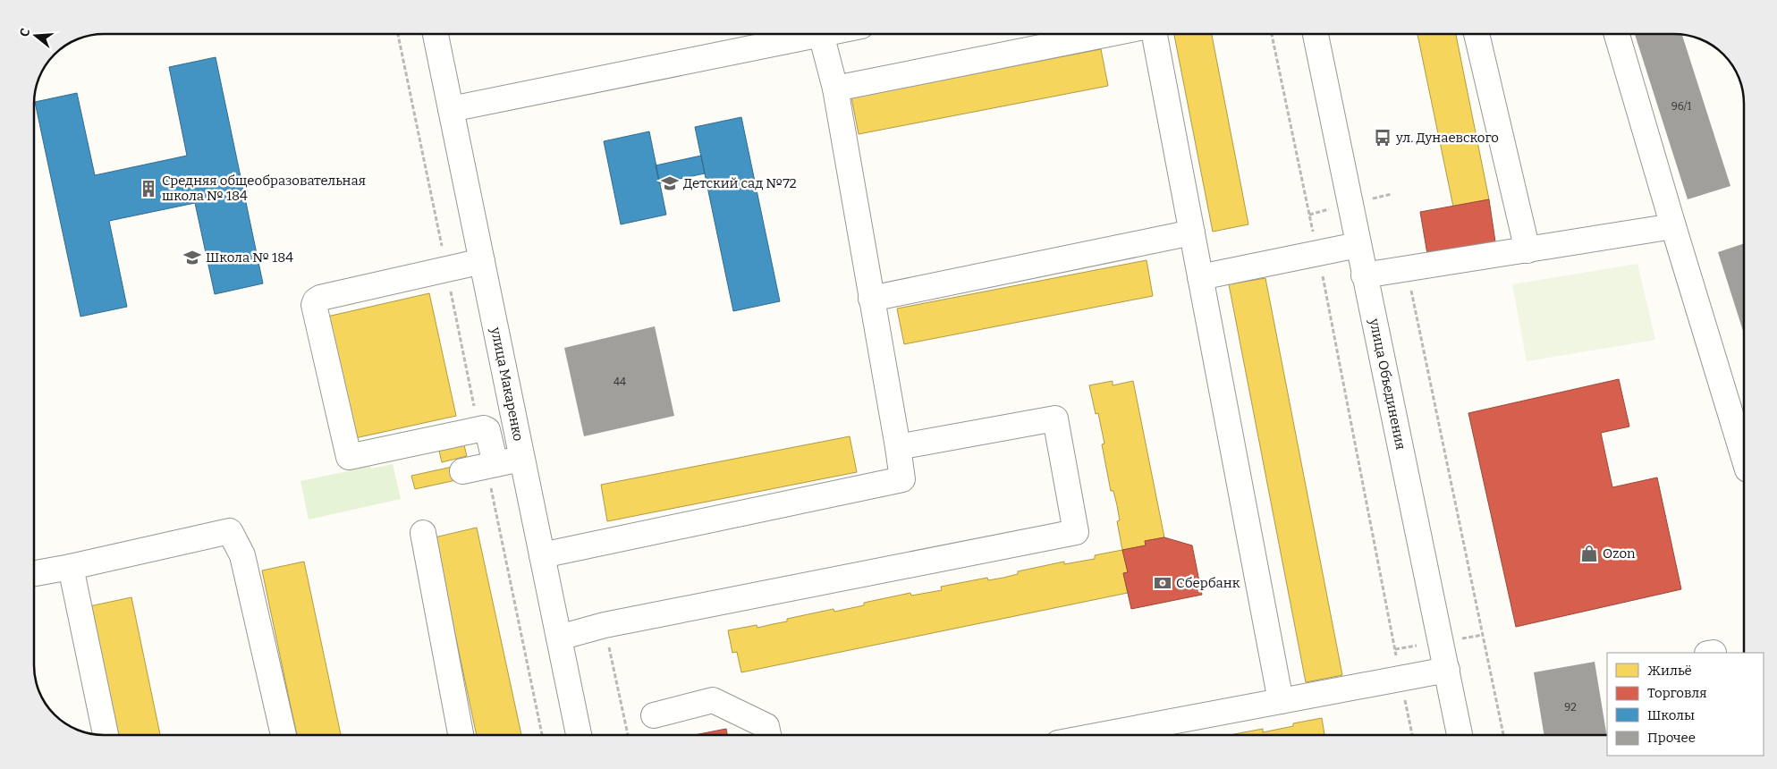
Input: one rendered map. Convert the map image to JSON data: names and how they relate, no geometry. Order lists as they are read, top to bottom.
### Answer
{
  "streets": {
    "street": ["улица Макаренко", "улица Объединения"]
  },
  "places": {
    "bus stop": ["ул. Дунаевского"],
    "school or university": ["Детский сад №72", "Школа № 184"],
    "building": ["Средняя общеобразовательная школа № 184"],
    "shop": ["Ozon"],
    "bank": ["Сбербанк"]
  },
  "house_numbers": ["96/1", "44", "92"],
  "legend": [
    "Жильё",
    "Торговля",
    "Школы",
    "Прочее"
  ],
  "north": "left"
}
